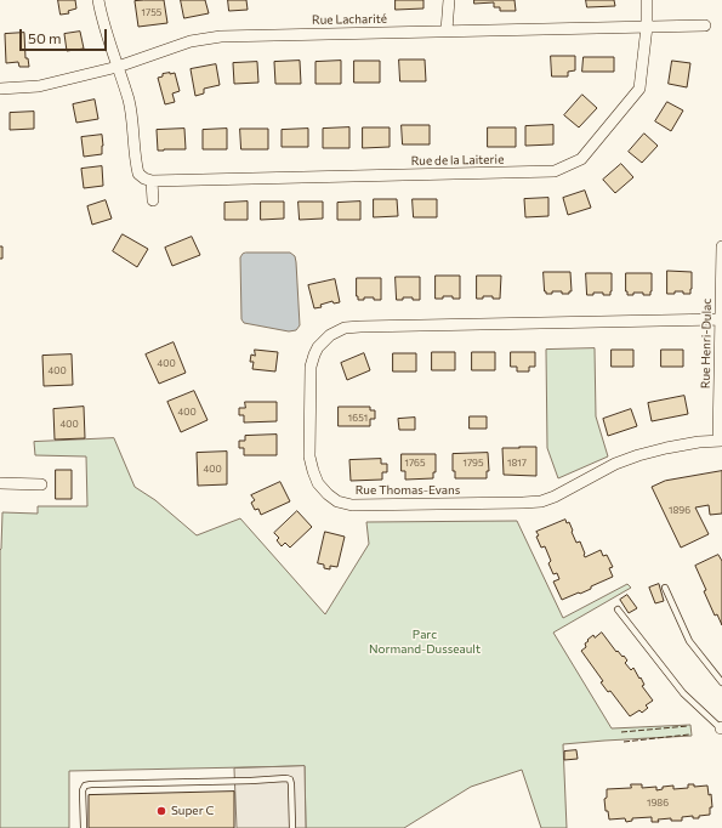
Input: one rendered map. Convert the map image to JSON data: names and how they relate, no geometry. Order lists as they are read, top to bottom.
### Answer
{
  "streets": {
    "street": [
      "Rue Lacharité",
      "Rue de la Laiterie",
      "Rue Henri-Dulac",
      "Rue Thomas-Evans"
    ]
  },
  "crossings": [
    ["Rue Lacharité", "Rue de la Laiterie"],
    ["Rue Henri-Dulac", "Rue Thomas-Evans"]
  ],
  "parks": ["Parc Normand-Dusseault"],
  "places": ["Super C"],
  "house_numbers": [
    "1755",
    "400",
    "400",
    "400",
    "1651",
    "400",
    "1765",
    "1795",
    "1817",
    "400",
    "1896",
    "1986"
  ],
  "scale_bar": "50 m"
}
